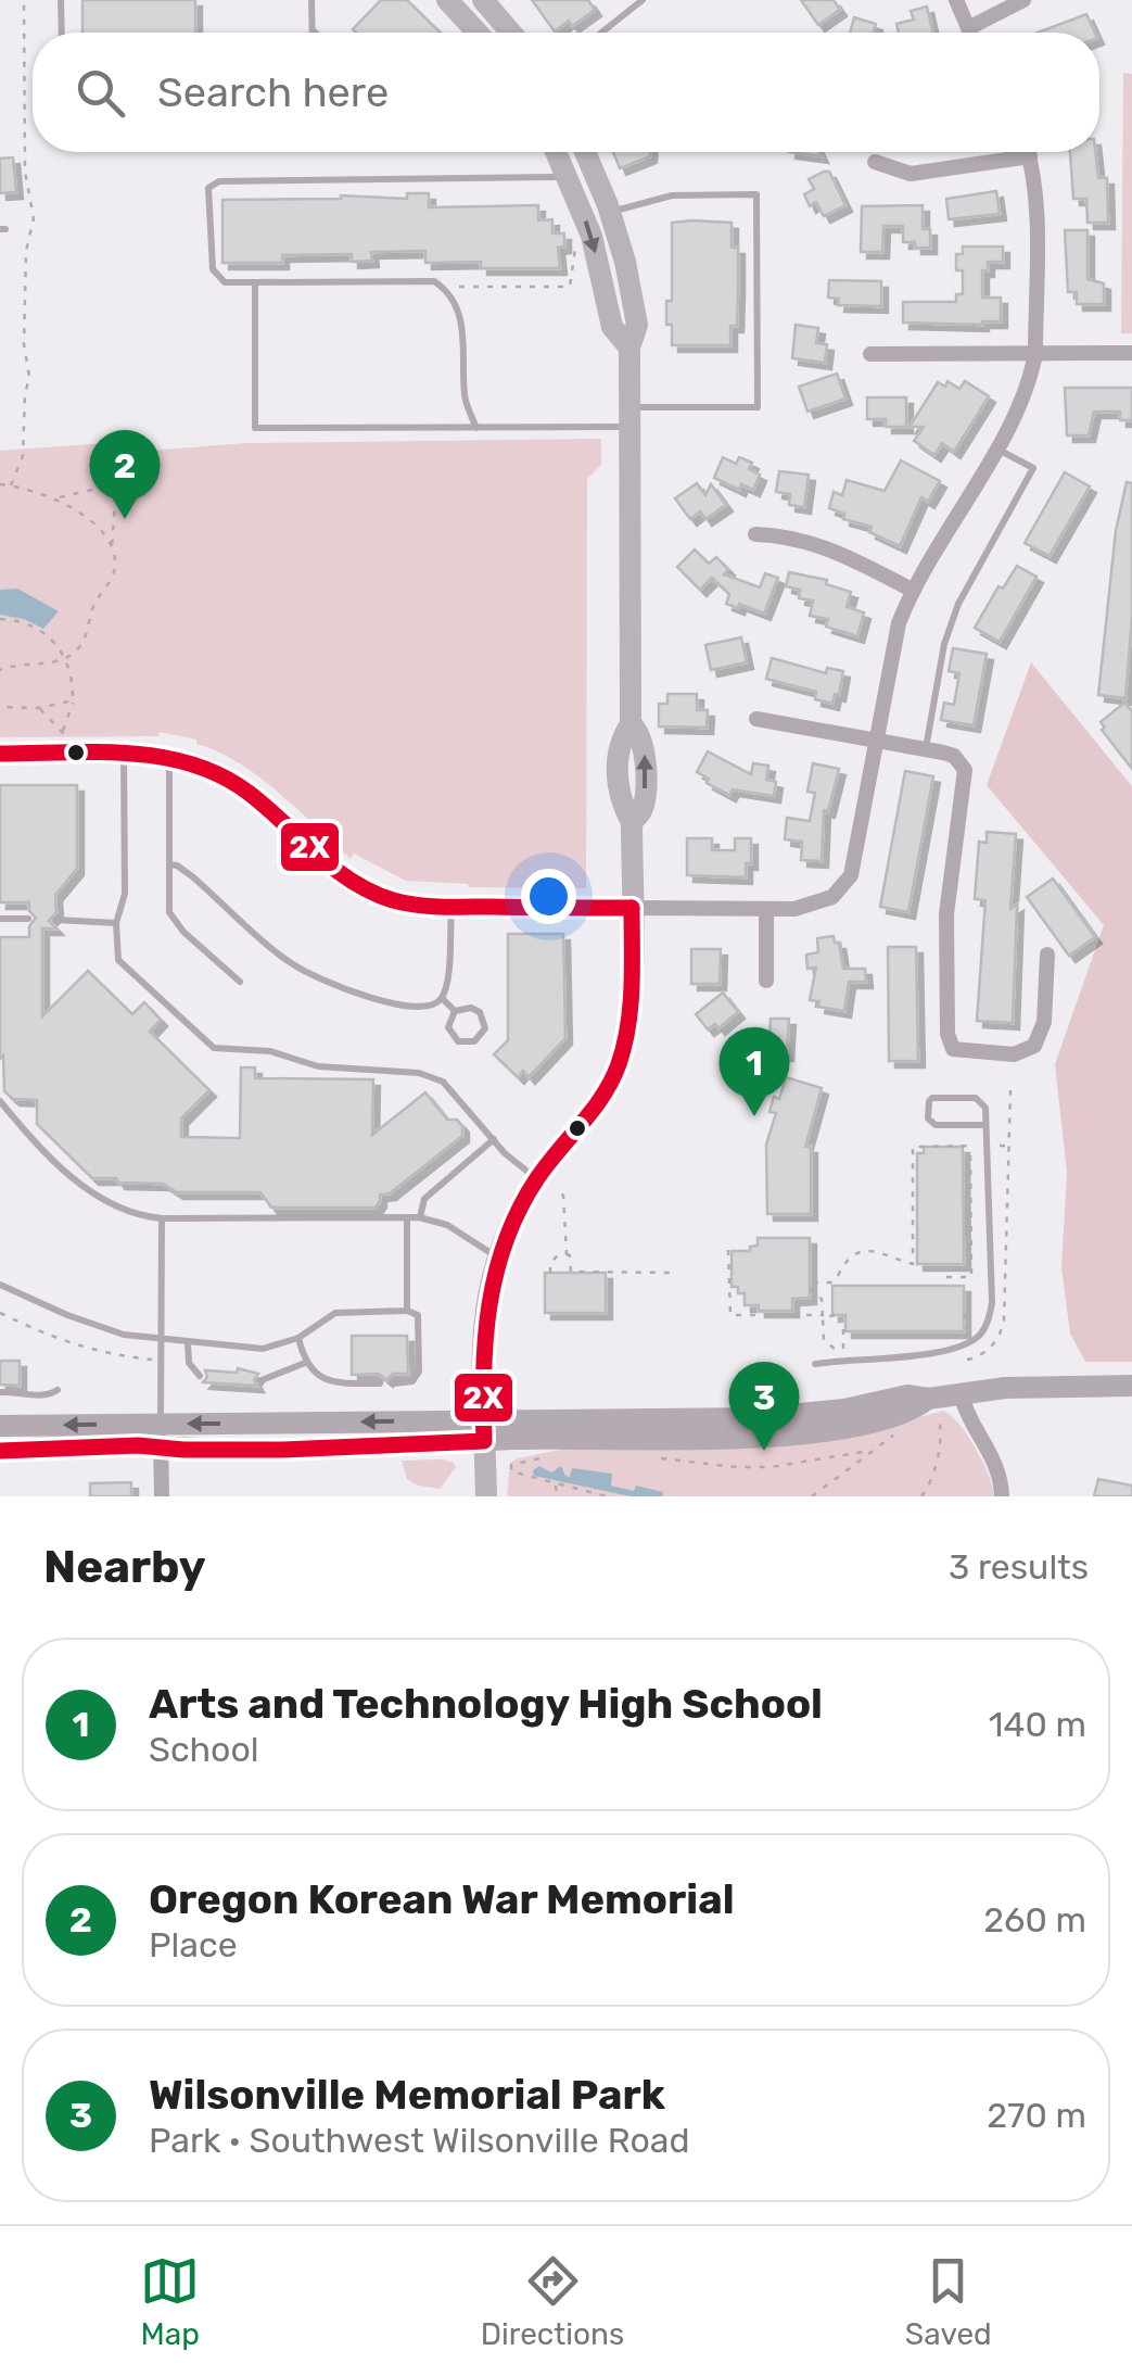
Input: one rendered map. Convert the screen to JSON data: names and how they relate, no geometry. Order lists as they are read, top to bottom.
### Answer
{
  "lines": ["transit line 2X"],
  "page": {
    "search": "Search here",
    "pins": ["2", "1", "3"],
    "heading": ["Nearby", "3 results"],
    "list": [
      {
        "mark": "1",
        "name": "Arts and Technology High School",
        "note": "School",
        "value": "140 m"
      },
      {
        "mark": "2",
        "name": "Oregon Korean War Memorial",
        "note": "Place",
        "value": "260 m"
      },
      {
        "mark": "3",
        "name": "Wilsonville Memorial Park",
        "note": "Park · Southwest Wilsonville Road",
        "value": "270 m"
      }
    ],
    "nav": ["Map", "Directions", "Saved"]
  }
}
